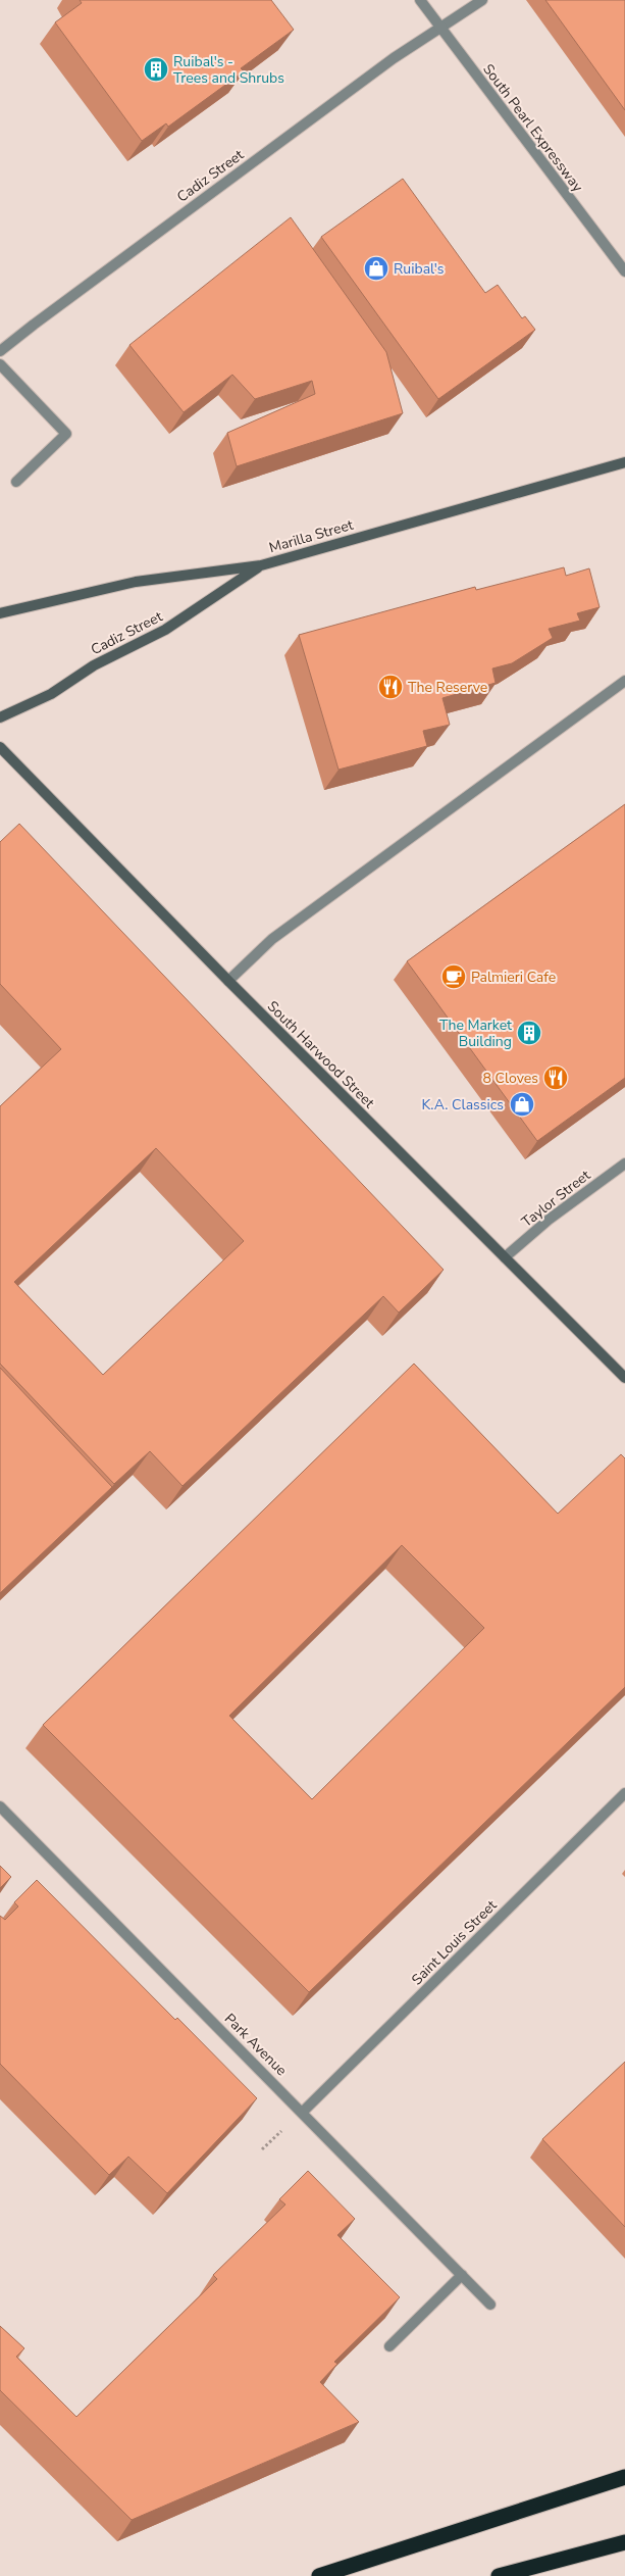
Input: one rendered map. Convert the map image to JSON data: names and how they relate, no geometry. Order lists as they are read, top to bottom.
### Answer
{
  "streets": {
    "main road": ["Cadiz Street", "Marilla Street", "South Harwood Street"],
    "street": [
      "South Pearl Expressway",
      "Taylor Street",
      "Saint Louis Street",
      "Park Avenue"
    ]
  },
  "crossings": [
    ["South Pearl Expressway", "Cadiz Street"],
    ["Cadiz Street", "Marilla Street"],
    ["South Harwood Street", "Taylor Street"],
    ["Saint Louis Street", "Park Avenue"]
  ],
  "places": {
    "building": ["Ruibal's - Trees and Shrubs", "The Market Building"],
    "shop": ["Ruibal's", "K.A. Classics"],
    "restaurant": ["The Reserve", "8 Cloves"],
    "cafe": ["Palmieri Cafe"]
  }
}
